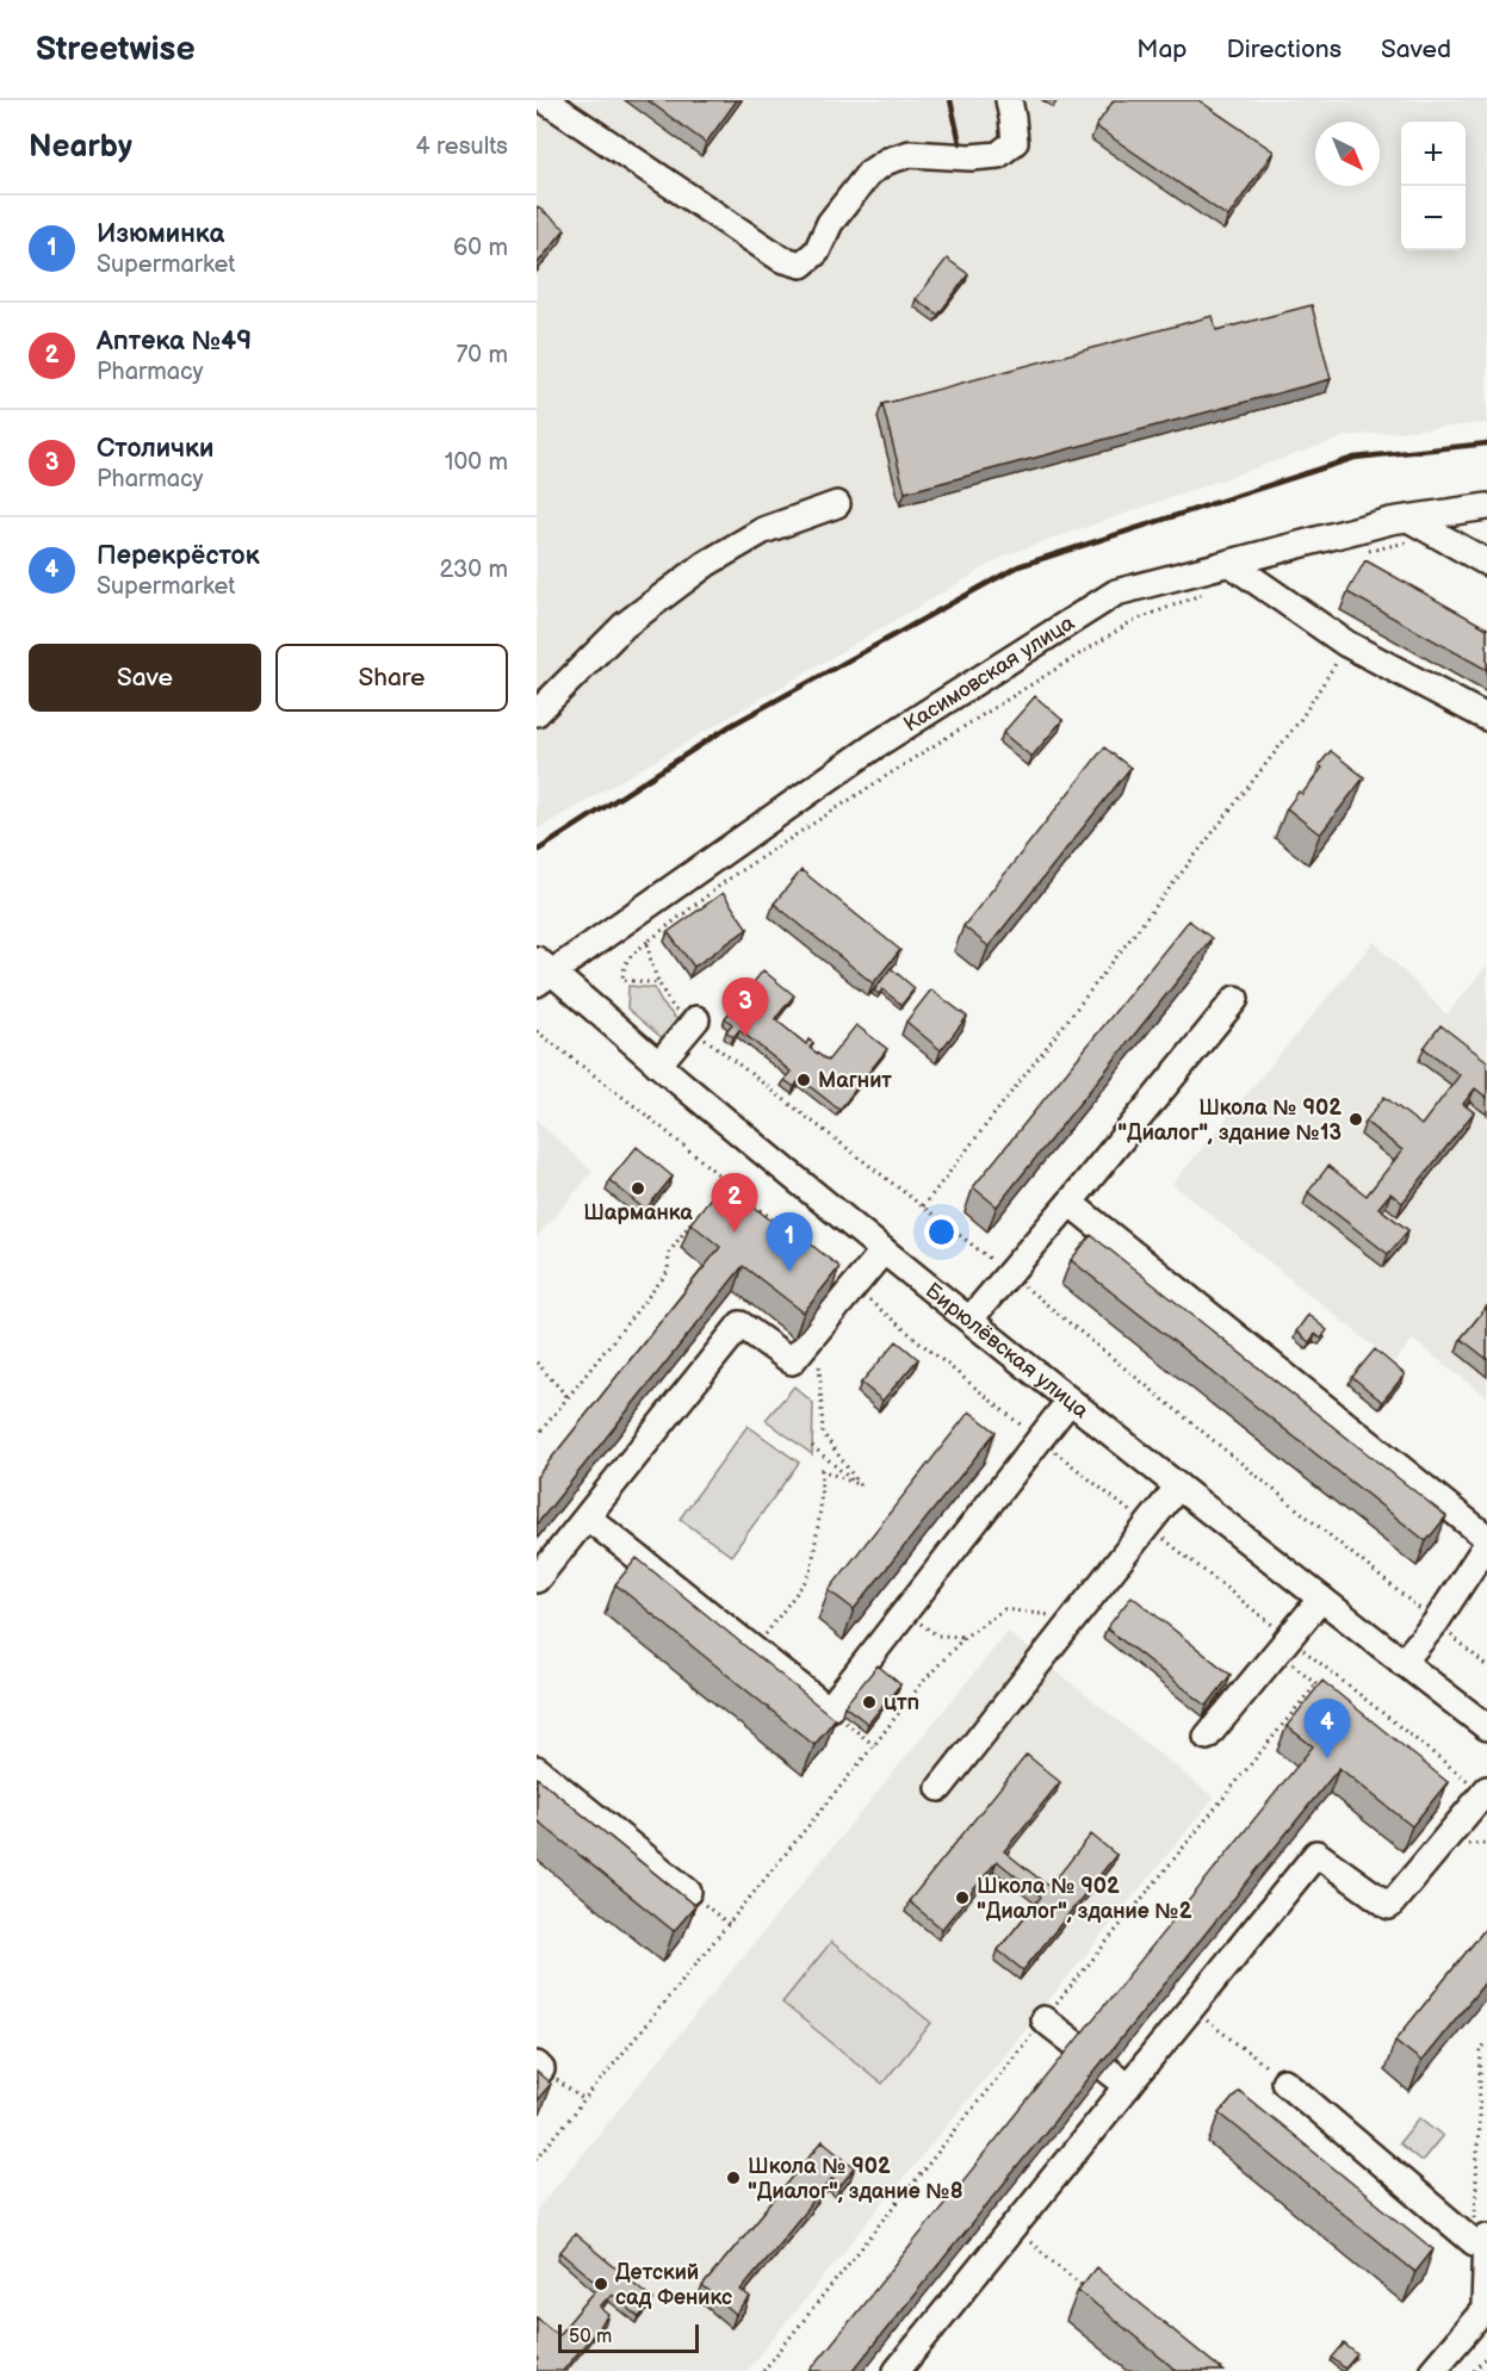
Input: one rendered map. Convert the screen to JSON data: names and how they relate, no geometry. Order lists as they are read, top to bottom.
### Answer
{
  "streets": {
    "street": ["Касимовская улица", "Бирюлёвская улица"]
  },
  "crossings": [
    ["Касимовская улица", "Бирюлёвская улица"]
  ],
  "places": [
    "Магнит",
    "Школа № 902 \"Диалог\", здание №13",
    "Шарманка",
    "цтп",
    "Школа № 902 \"Диалог\", здание №2",
    "Школа № 902 \"Диалог\", здание №8",
    "Детский сад Феникс"
  ],
  "scale_bar": "50 m",
  "north": "bottom right",
  "page": {
    "header": "Streetwise",
    "nav": ["Map", "Directions", "Saved"],
    "heading": ["Nearby", "4 results"],
    "map_buttons": ["+", "−"],
    "list": [
      {
        "mark": "1",
        "name": "Изюминка",
        "note": "Supermarket",
        "value": "60 m"
      },
      {
        "mark": "2",
        "name": "Аптека №49",
        "note": "Pharmacy",
        "value": "70 m"
      },
      {
        "mark": "3",
        "name": "Столички",
        "note": "Pharmacy",
        "value": "100 m"
      },
      {
        "mark": "4",
        "name": "Перекрёсток",
        "note": "Supermarket",
        "value": "230 m"
      }
    ],
    "buttons": ["Save", "Share"],
    "pins": [
      "3",
      "2",
      "1",
      "4"
    ],
    "scale": "50 m"
  }
}
